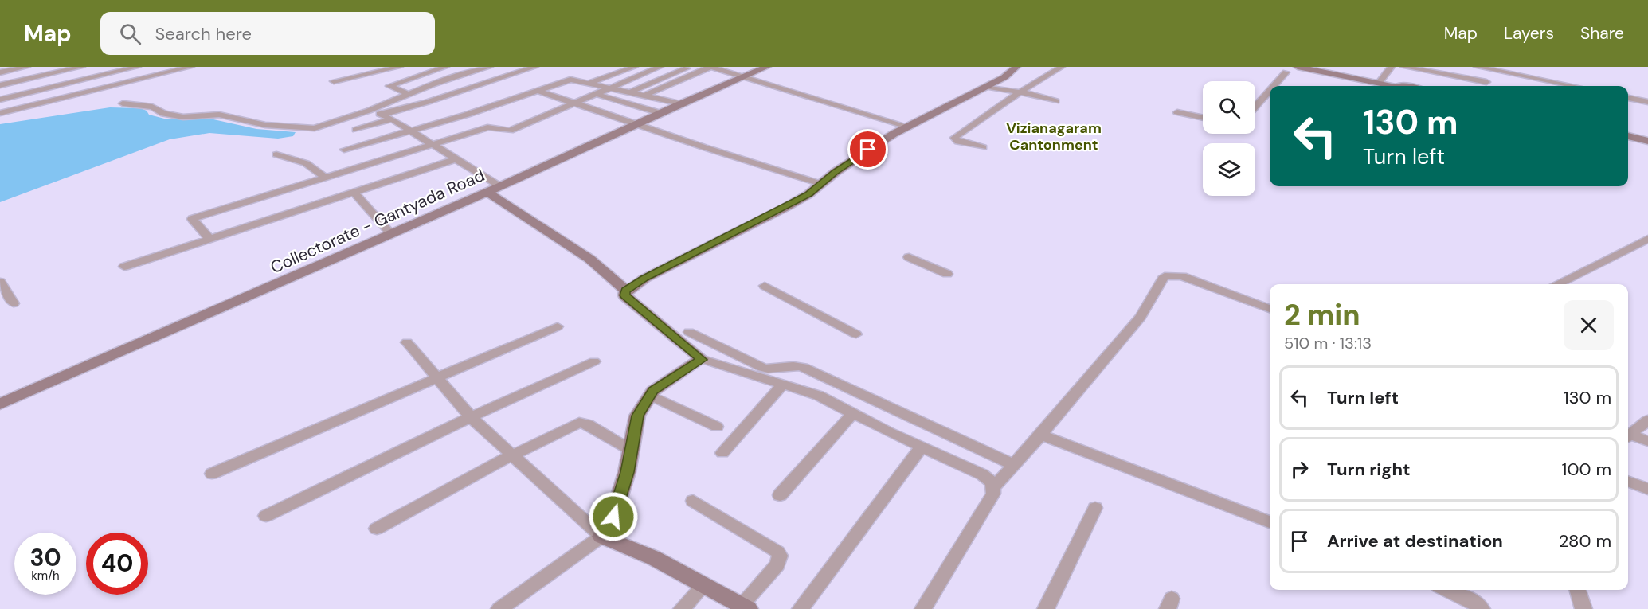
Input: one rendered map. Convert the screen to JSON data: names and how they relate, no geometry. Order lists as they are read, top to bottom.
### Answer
{
  "streets": {
    "street": ["Collectorate - Gantyada Road"]
  },
  "districts": ["Vizianagaram Cantonment"],
  "page": {
    "header": "Map",
    "search": "Search here",
    "nav": ["Map", "Layers", "Share"],
    "turn": ["130 m", "Turn left"],
    "heading": ["2 min", "510 m · 13:13"],
    "list": [
      {
        "name": "Turn left",
        "value": "130 m"
      },
      {
        "name": "Turn right",
        "value": "100 m"
      },
      {
        "name": "Arrive at destination",
        "value": "280 m"
      }
    ],
    "speed": "30 km/h",
    "limit": "40"
  }
}
